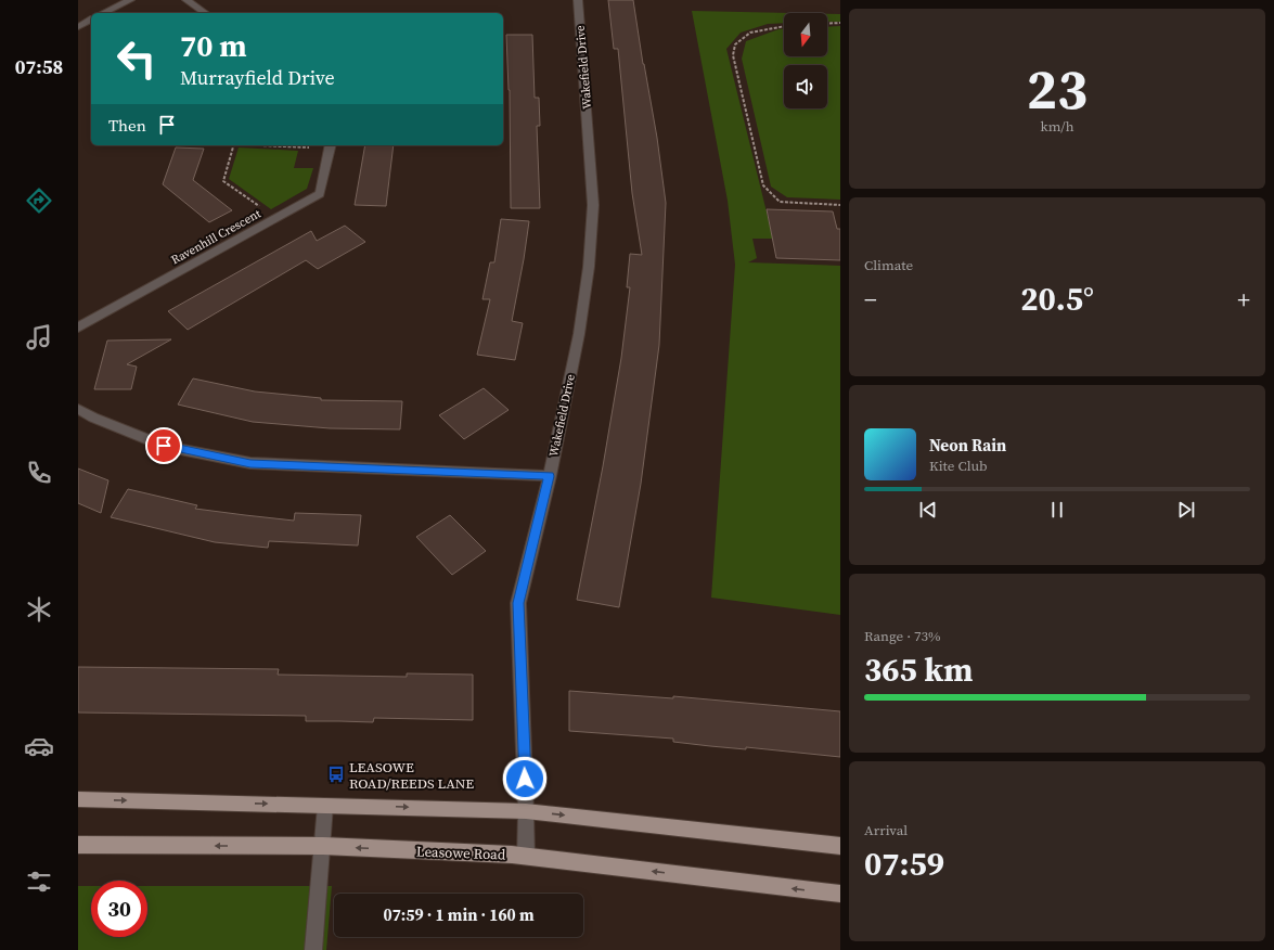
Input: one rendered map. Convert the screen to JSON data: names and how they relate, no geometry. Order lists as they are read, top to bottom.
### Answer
{
  "streets": {
    "main road": ["Leasowe Road"],
    "street": ["Wakefield Drive", "Ravenhill Crescent"]
  },
  "crossings": [
    ["Wakefield Drive", "Leasowe Road"]
  ],
  "places": {
    "bus stop": ["LEASOWE ROAD/REEDS LANE"]
  },
  "north": "bottom",
  "page": {
    "tabs": "07:58",
    "tile": [
      ["23", "km/h"],
      "Climate",
      ["Range · 73%", "365 km"],
      ["Arrival", "07:59"]
    ],
    "turn": ["70 m", "Murrayfield Drive"],
    "then": "Then",
    "heat": ["−", "20.5°", "+"],
    "song": ["Neon Rain", "Kite Club"],
    "limit": "30",
    "trip": "07:59 · 1 min · 160 m"
  }
}
